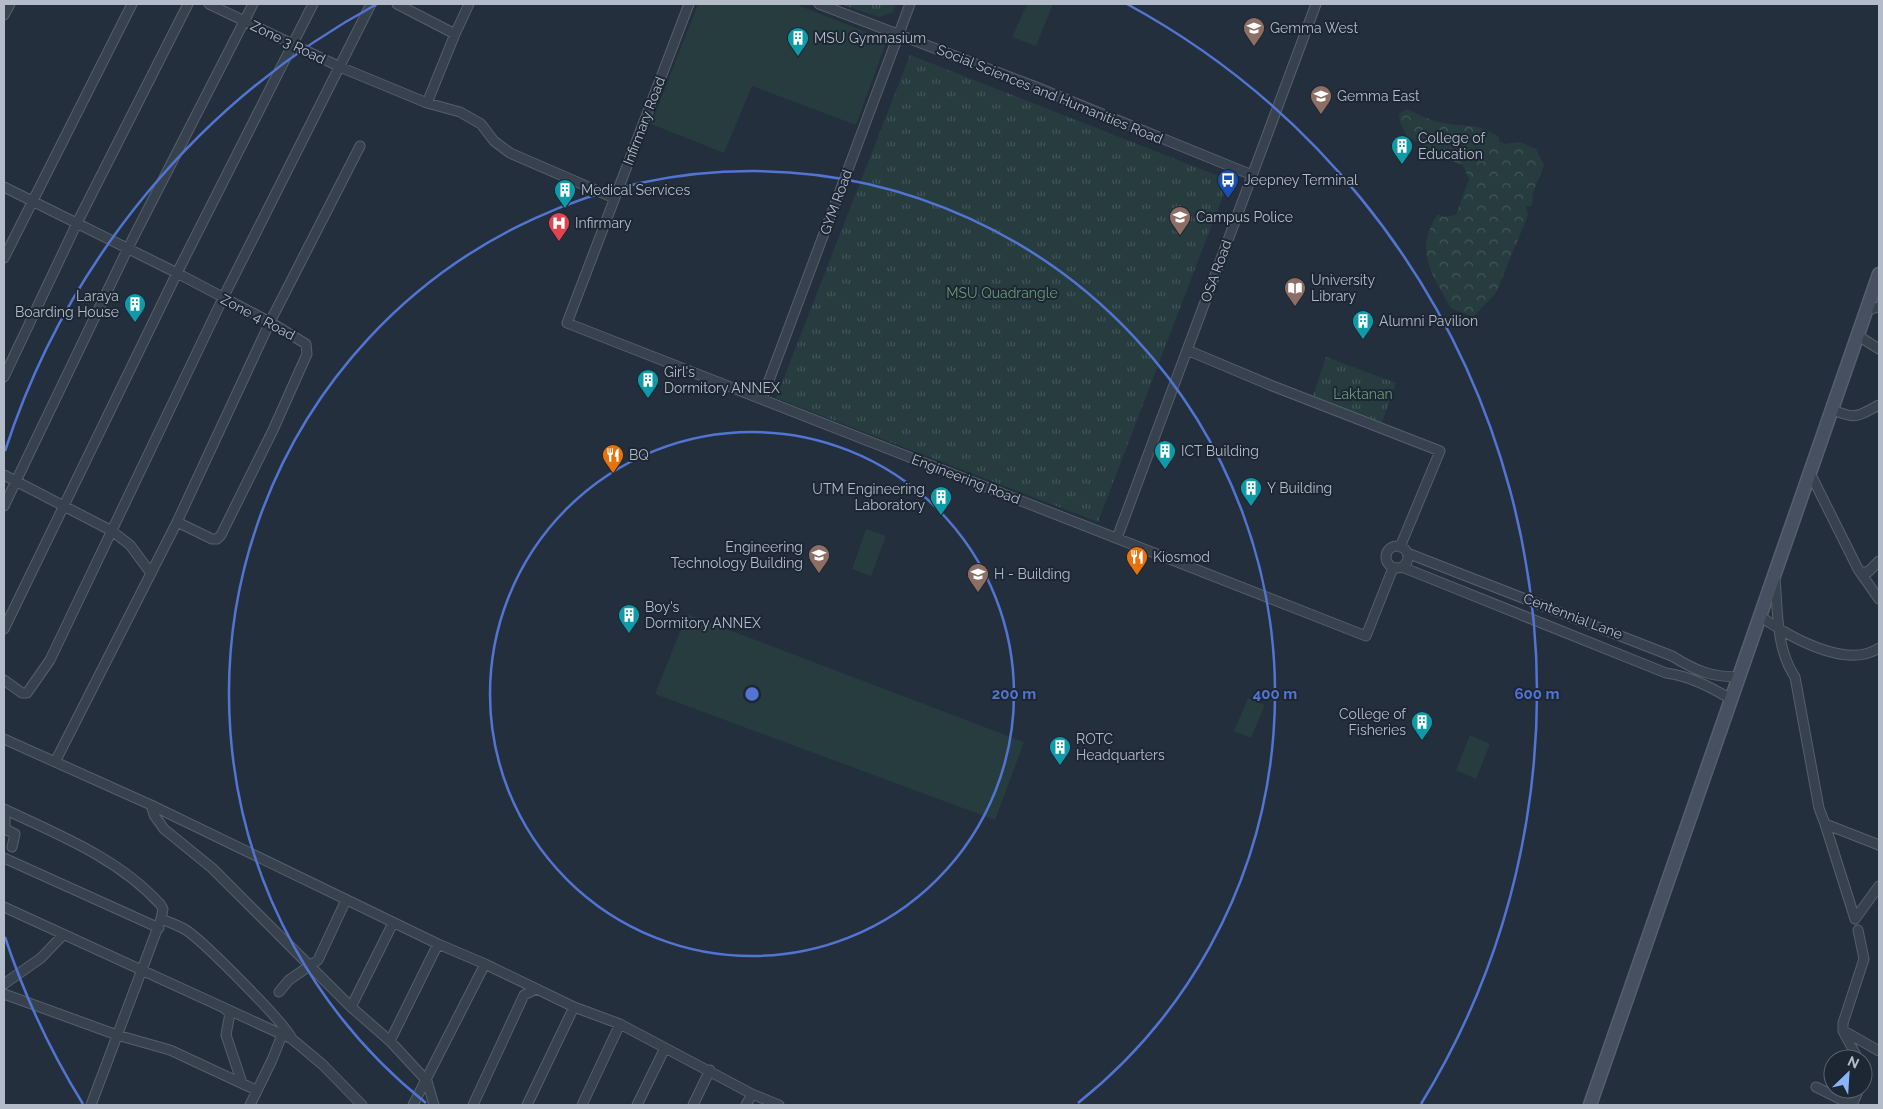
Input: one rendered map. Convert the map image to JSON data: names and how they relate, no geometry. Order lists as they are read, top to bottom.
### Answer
{
  "streets": {
    "street": [
      "Zone 3 Road",
      "Social Sciences and Humanities Road",
      "Infirmary Road",
      "GYM Road",
      "OSA Road",
      "Zone 4 Road",
      "Engineering Road",
      "Centennial Lane"
    ]
  },
  "crossings": [
    ["Zone 3 Road", "Infirmary Road"],
    ["Social Sciences and Humanities Road", "GYM Road"],
    ["Social Sciences and Humanities Road", "OSA Road"],
    ["Infirmary Road", "Engineering Road"],
    ["GYM Road", "Engineering Road"],
    ["OSA Road", "Engineering Road"],
    ["Engineering Road", "Centennial Lane"]
  ],
  "parks": ["MSU Quadrangle", "Laktanan"],
  "places": {
    "school or university": [
      "Gemma West",
      "Gemma East",
      "Campus Police",
      "Engineering Technology Building",
      "H - Building"
    ],
    "building": [
      "MSU Gymnasium",
      "College of Education",
      "Medical Services",
      "Laraya Boarding House",
      "Alumni Pavilion",
      "Girl's Dormitory ANNEX",
      "ICT Building",
      "Y Building",
      "UTM Engineering Laboratory",
      "Boy's Dormitory ANNEX",
      "College of Fisheries",
      "ROTC Headquarters"
    ],
    "bus stop": ["Jeepney Terminal"],
    "hospital": ["Infirmary"],
    "library": ["University Library"],
    "restaurant": ["BQ", "Kiosmod"]
  },
  "north": "top right",
  "rings": ["200 m", "400 m", "600 m"]
}
